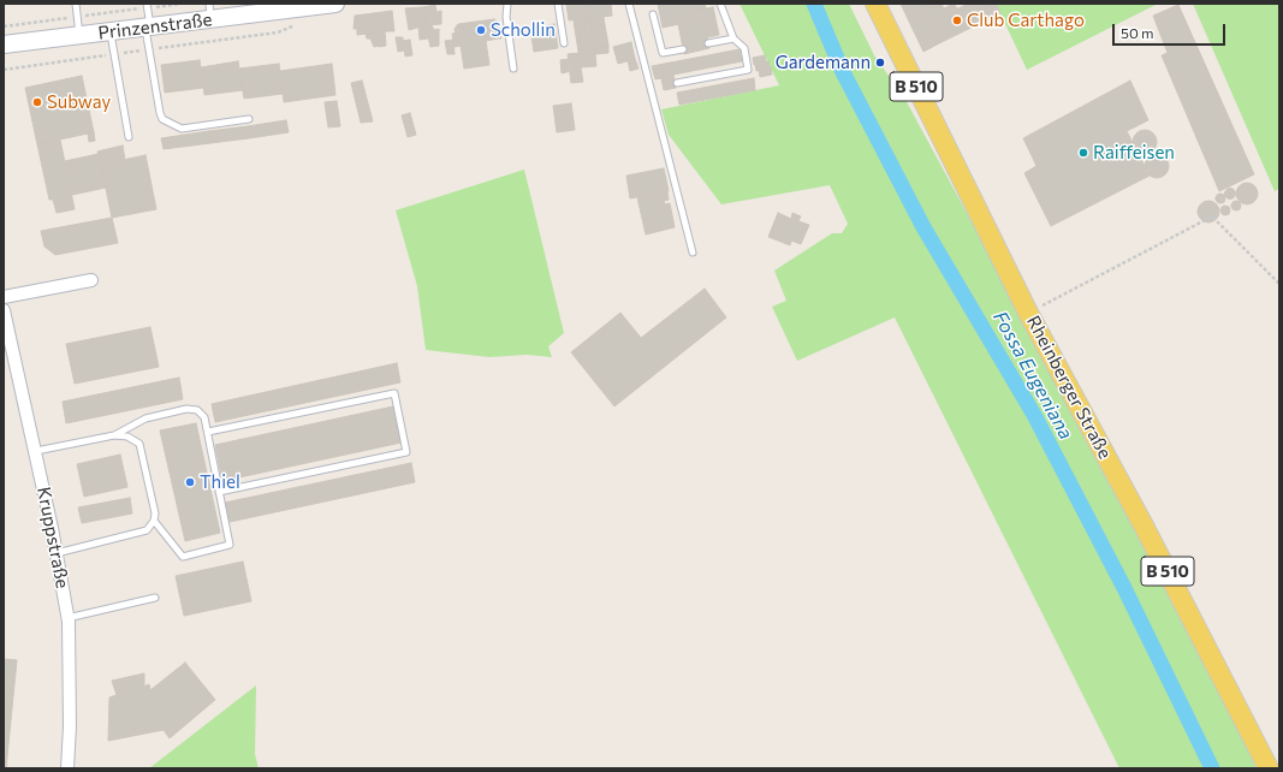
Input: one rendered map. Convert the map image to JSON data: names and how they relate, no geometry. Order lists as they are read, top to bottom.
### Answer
{
  "streets": {
    "main road": ["Prinzenstraße", "B 510", "Rheinberger Straße"],
    "street": ["Kruppstraße"]
  },
  "water": ["Fossa Eugeniana"],
  "places": [
    "Club Carthago",
    "Schollin",
    "Gardemann",
    "Subway",
    "Raiffeisen",
    "Thiel"
  ],
  "scale_bar": "50 m"
}
